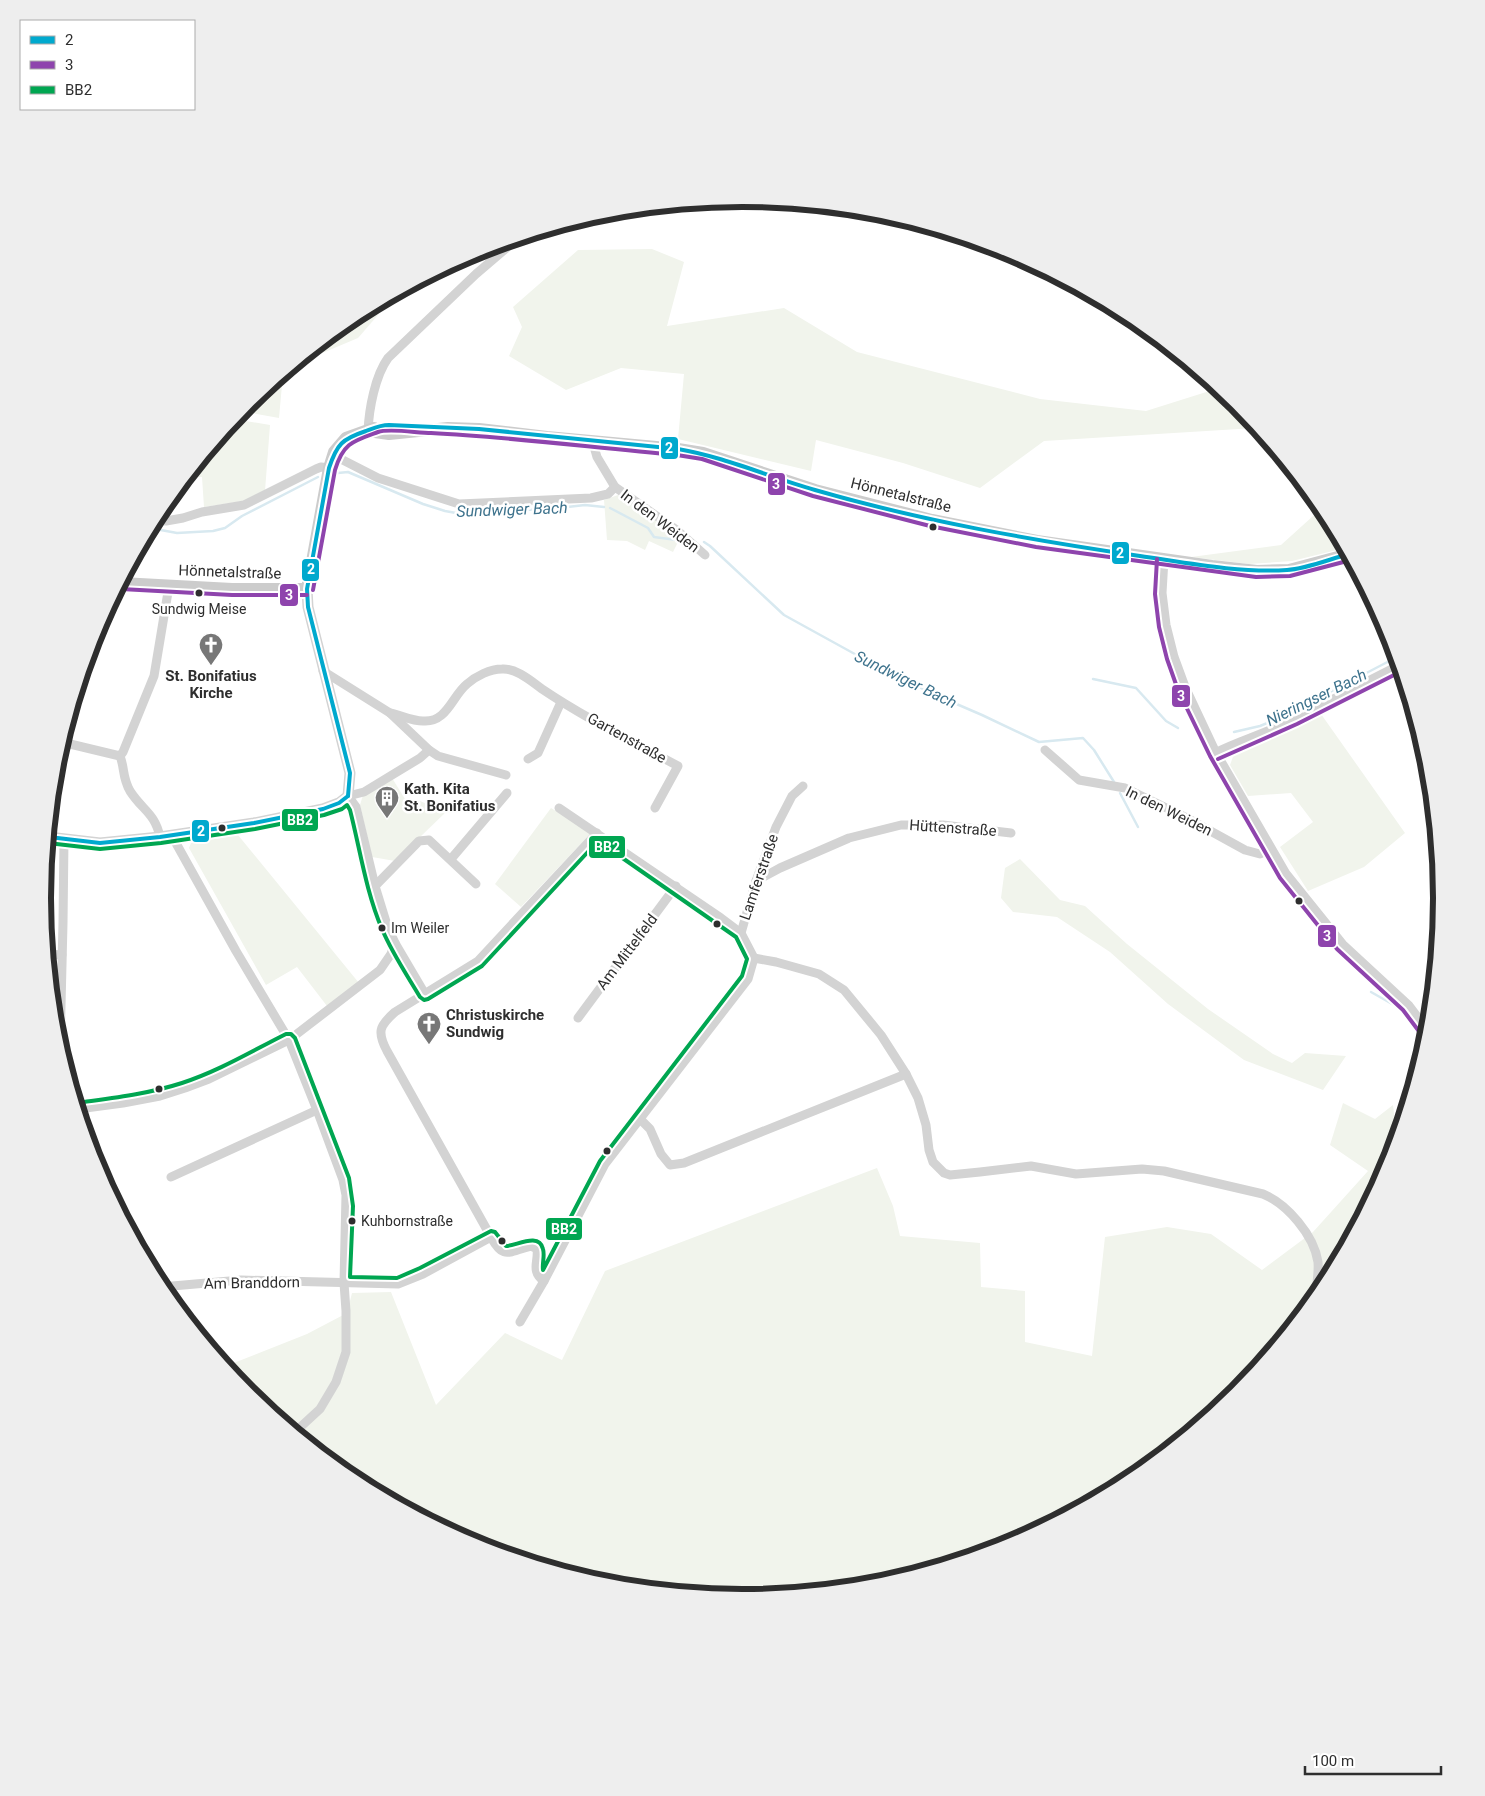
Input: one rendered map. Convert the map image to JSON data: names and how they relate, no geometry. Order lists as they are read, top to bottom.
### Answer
{
  "streets": {
    "main road": ["Hönnetalstraße"],
    "street": [
      "In den Weiden",
      "Gartenstraße",
      "Hüttenstraße",
      "Lamferstraße",
      "Am Mittelfeld",
      "Am Branddorn"
    ]
  },
  "crossings": [
    ["Hönnetalstraße", "In den Weiden"],
    ["Hüttenstraße", "Lamferstraße"]
  ],
  "water": ["Sundwiger Bach", "Nieringser Bach"],
  "places": {
    "other": ["Sundwig Meise", "Im Weiler", "Kuhbornstraße"],
    "church": ["St. Bonifatius Kirche", "Christuskirche Sundwig"],
    "building": ["Kath. Kita St. Bonifatius"]
  },
  "lines": ["transit line 2", "transit line 3", "transit line BB2"],
  "legend": ["2", "3", "BB2"],
  "scale_bar": "100 m"
}
